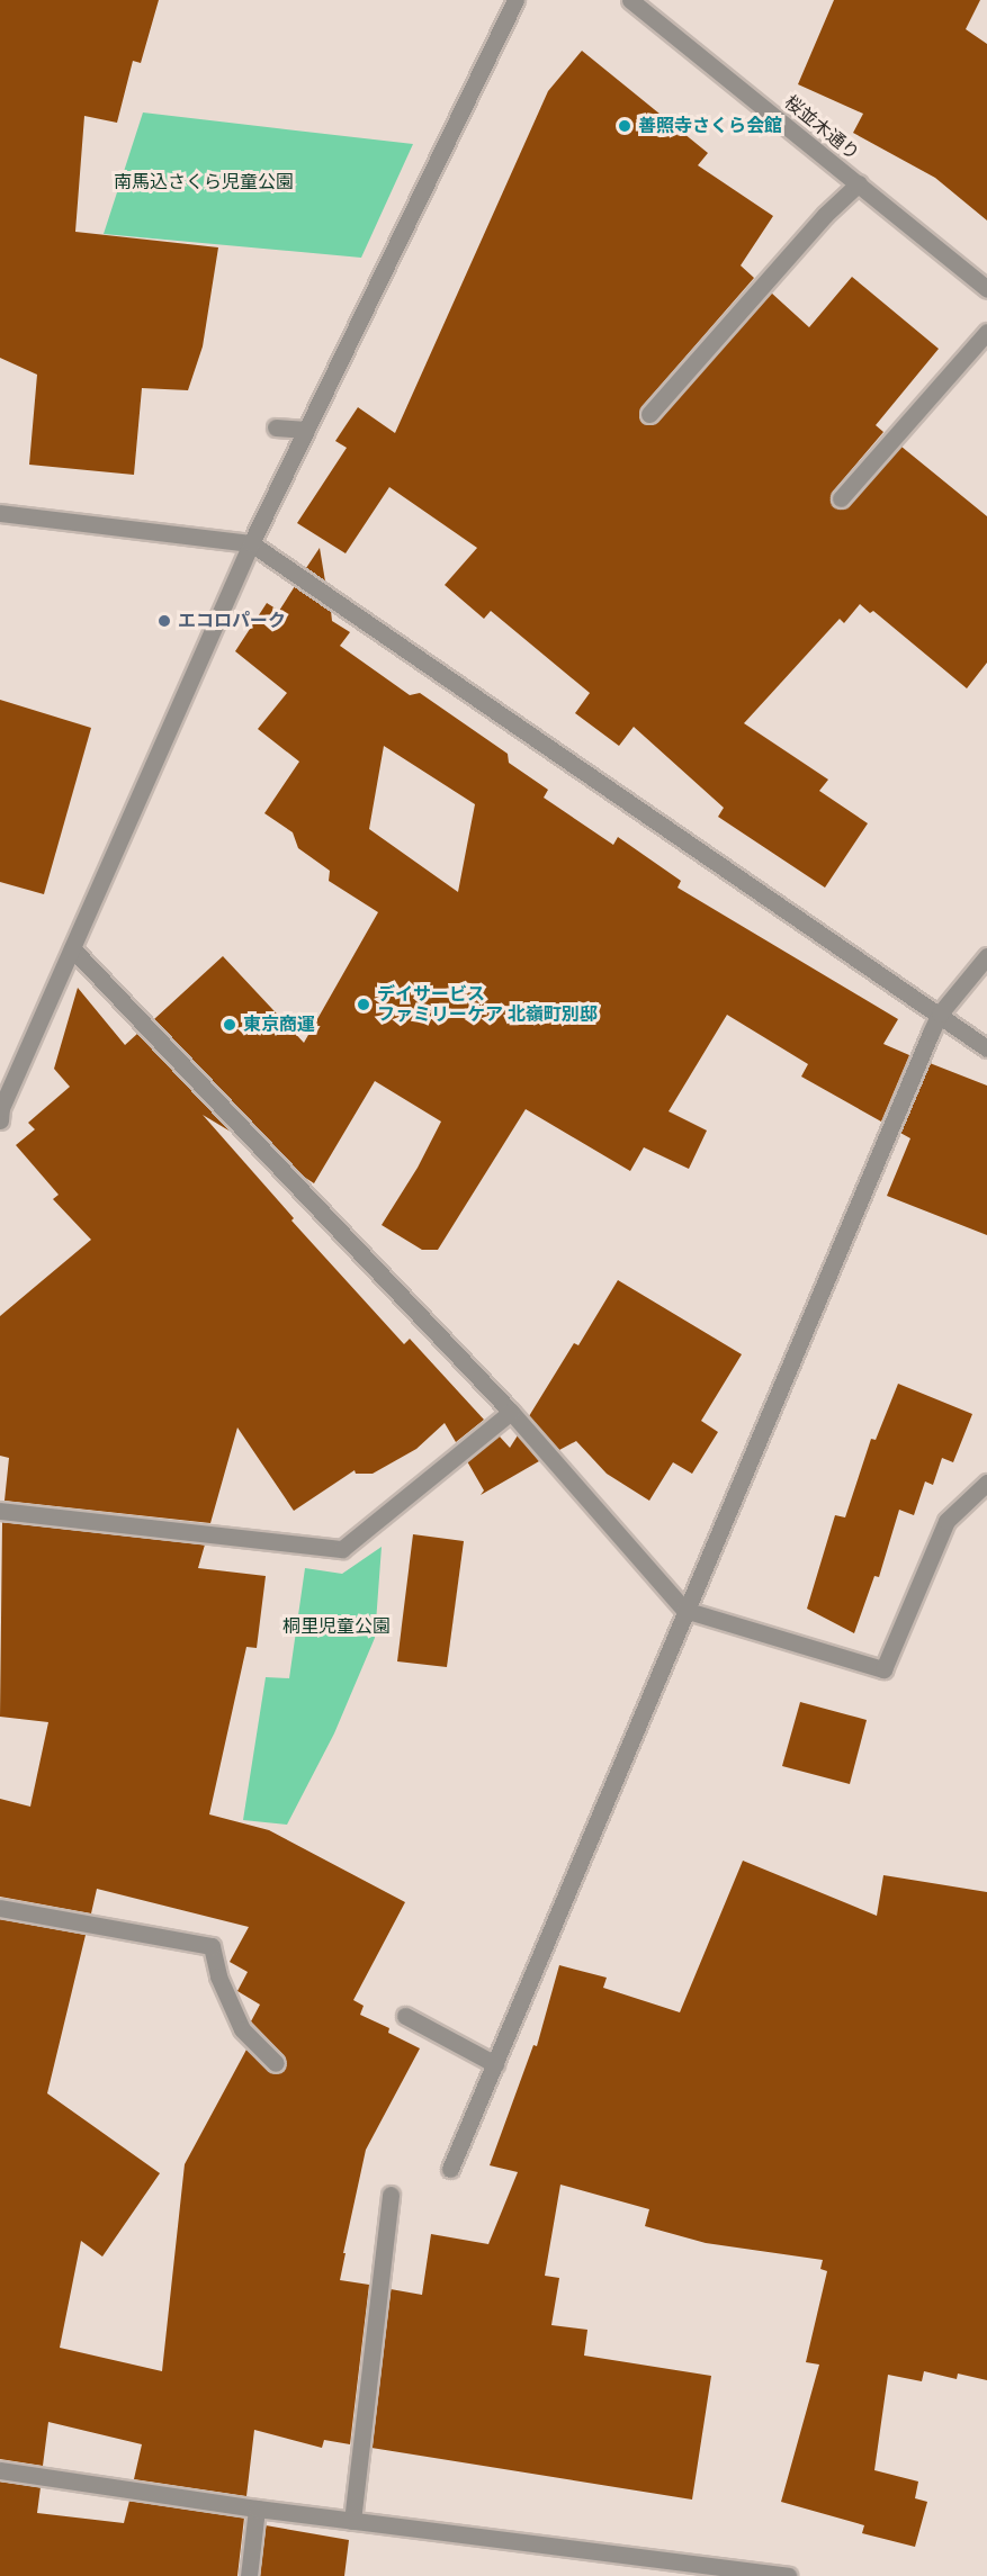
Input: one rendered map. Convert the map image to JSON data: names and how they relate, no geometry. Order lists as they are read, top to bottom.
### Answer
{
  "streets": {
    "street": ["桜並木通り"]
  },
  "parks": ["南馬込さくら児童公園", "桐里児童公園"],
  "places": [
    "善照寺さくら会館",
    "エコロパーク",
    "デイサービス ファミリーケア 北嶺町別邸",
    "東京商運"
  ]
}
